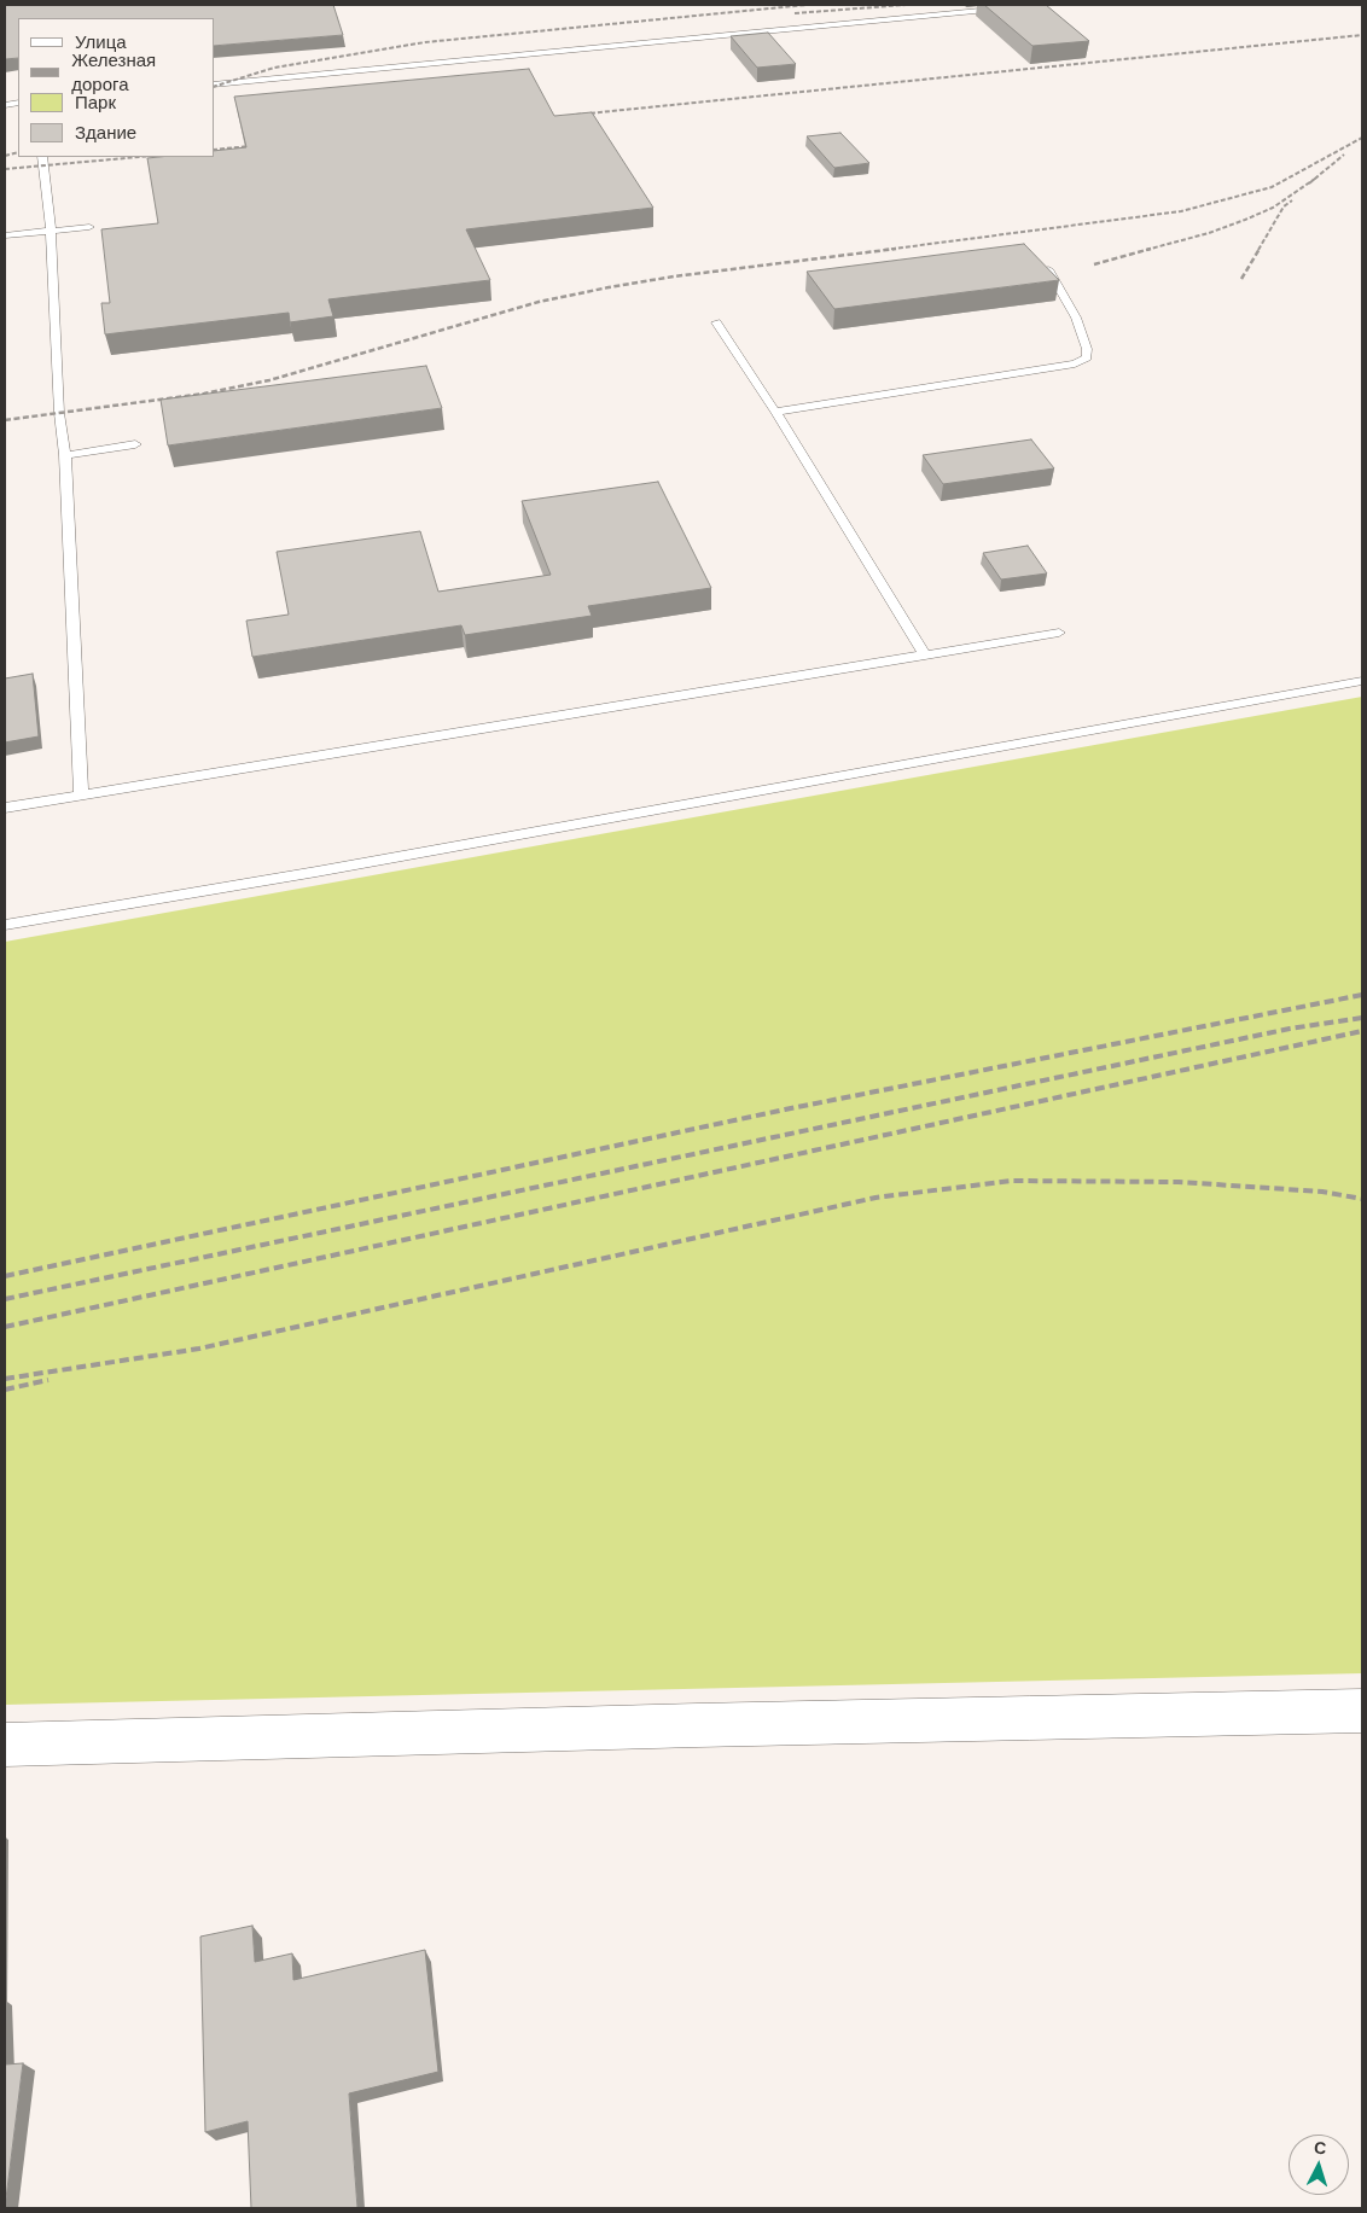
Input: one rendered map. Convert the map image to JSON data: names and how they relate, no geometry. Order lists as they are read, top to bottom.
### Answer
{
  "legend": [
    "Улица",
    "Железная дорога",
    "Парк",
    "Здание"
  ],
  "north": "top"
}
